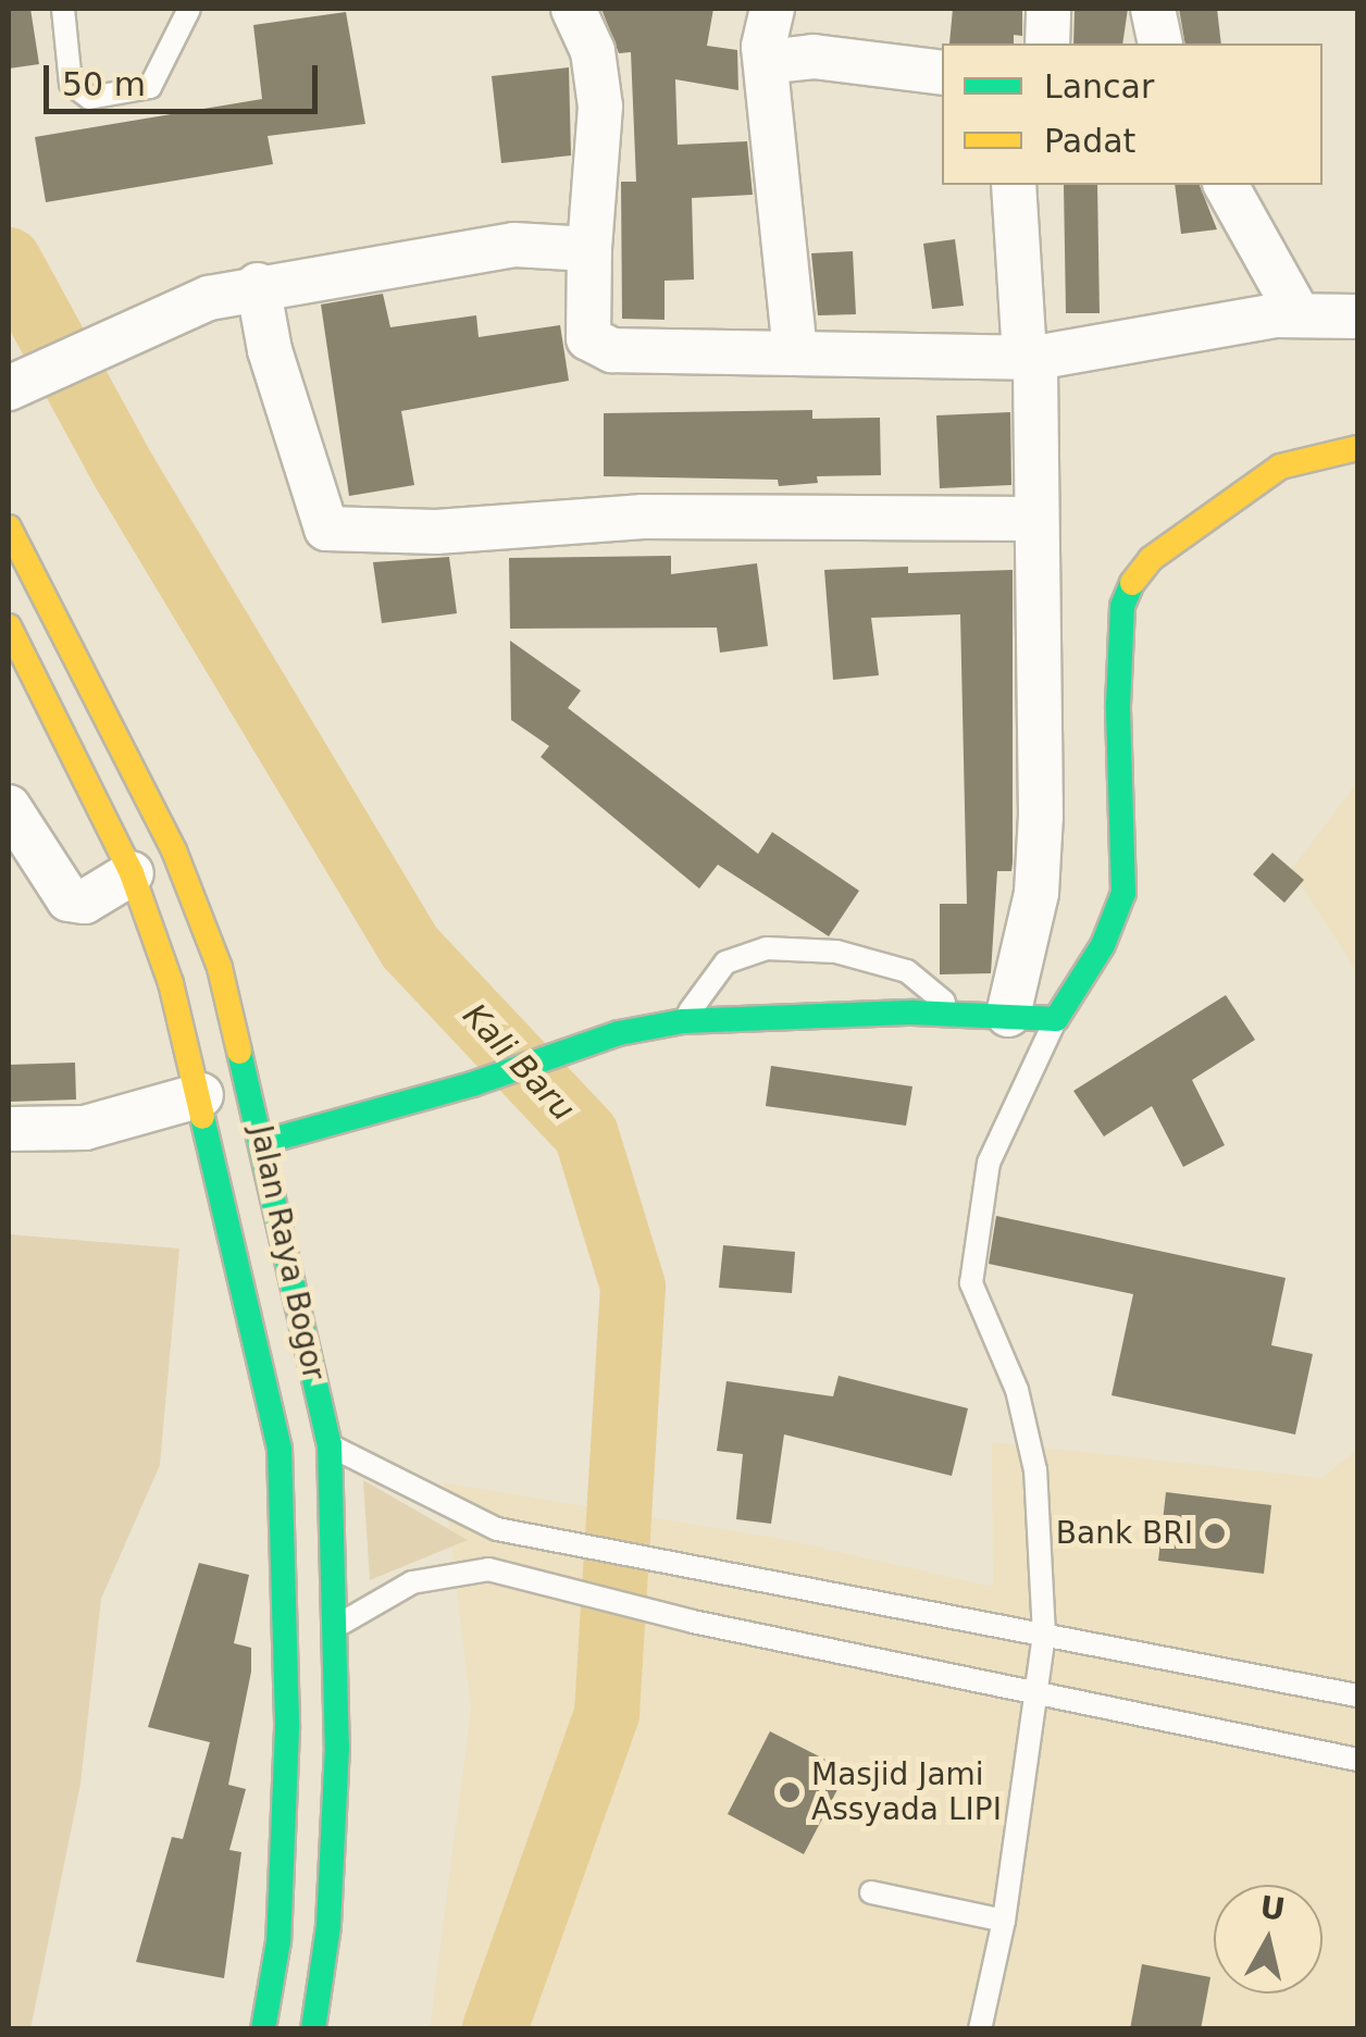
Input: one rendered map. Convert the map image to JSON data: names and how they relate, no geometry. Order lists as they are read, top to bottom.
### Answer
{
  "streets": {
    "main road": ["Jalan Raya Bogor"]
  },
  "water": ["Kali Baru"],
  "places": ["Bank BRI", "Masjid Jami Assyada LIPI"],
  "legend": ["Lancar", "Padat"],
  "scale_bar": "50 m",
  "north": "top"
}
